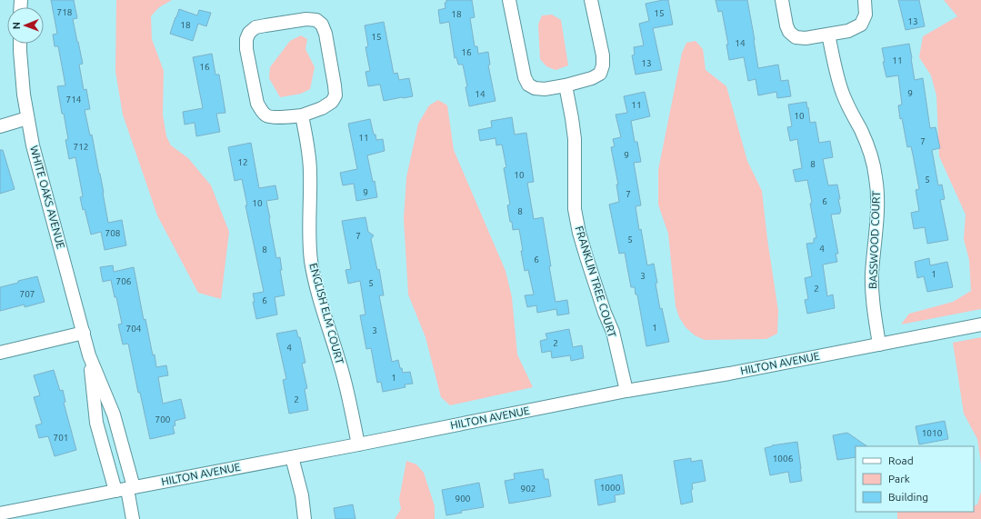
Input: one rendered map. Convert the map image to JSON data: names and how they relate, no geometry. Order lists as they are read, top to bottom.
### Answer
{
  "streets": {
    "street": [
      "WHITE OAKS AVENUE",
      "BASSWOOD COURT",
      "FRANKLIN TREE COURT",
      "ENGLISH ELM COURT",
      "HILTON AVENUE"
    ]
  },
  "crossings": [
    ["WHITE OAKS AVENUE", "HILTON AVENUE"],
    ["BASSWOOD COURT", "HILTON AVENUE"],
    ["FRANKLIN TREE COURT", "HILTON AVENUE"],
    ["ENGLISH ELM COURT", "HILTON AVENUE"]
  ],
  "house_numbers": [
    "718",
    "15",
    "18",
    "13",
    "18",
    "15",
    "14",
    "16",
    "11",
    "13",
    "16",
    "9",
    "14",
    "714",
    "11",
    "10",
    "11",
    "7",
    "712",
    "9",
    "12",
    "8",
    "10",
    "5",
    "9",
    "7",
    "6",
    "10",
    "8",
    "708",
    "7",
    "5",
    "4",
    "8",
    "6",
    "1",
    "3",
    "706",
    "5",
    "2",
    "707",
    "6",
    "1",
    "704",
    "3",
    "2",
    "4",
    "1",
    "2",
    "700",
    "1010",
    "701",
    "1006",
    "1000",
    "902",
    "900"
  ],
  "legend": ["Road", "Park", "Building"],
  "north": "left"
}
